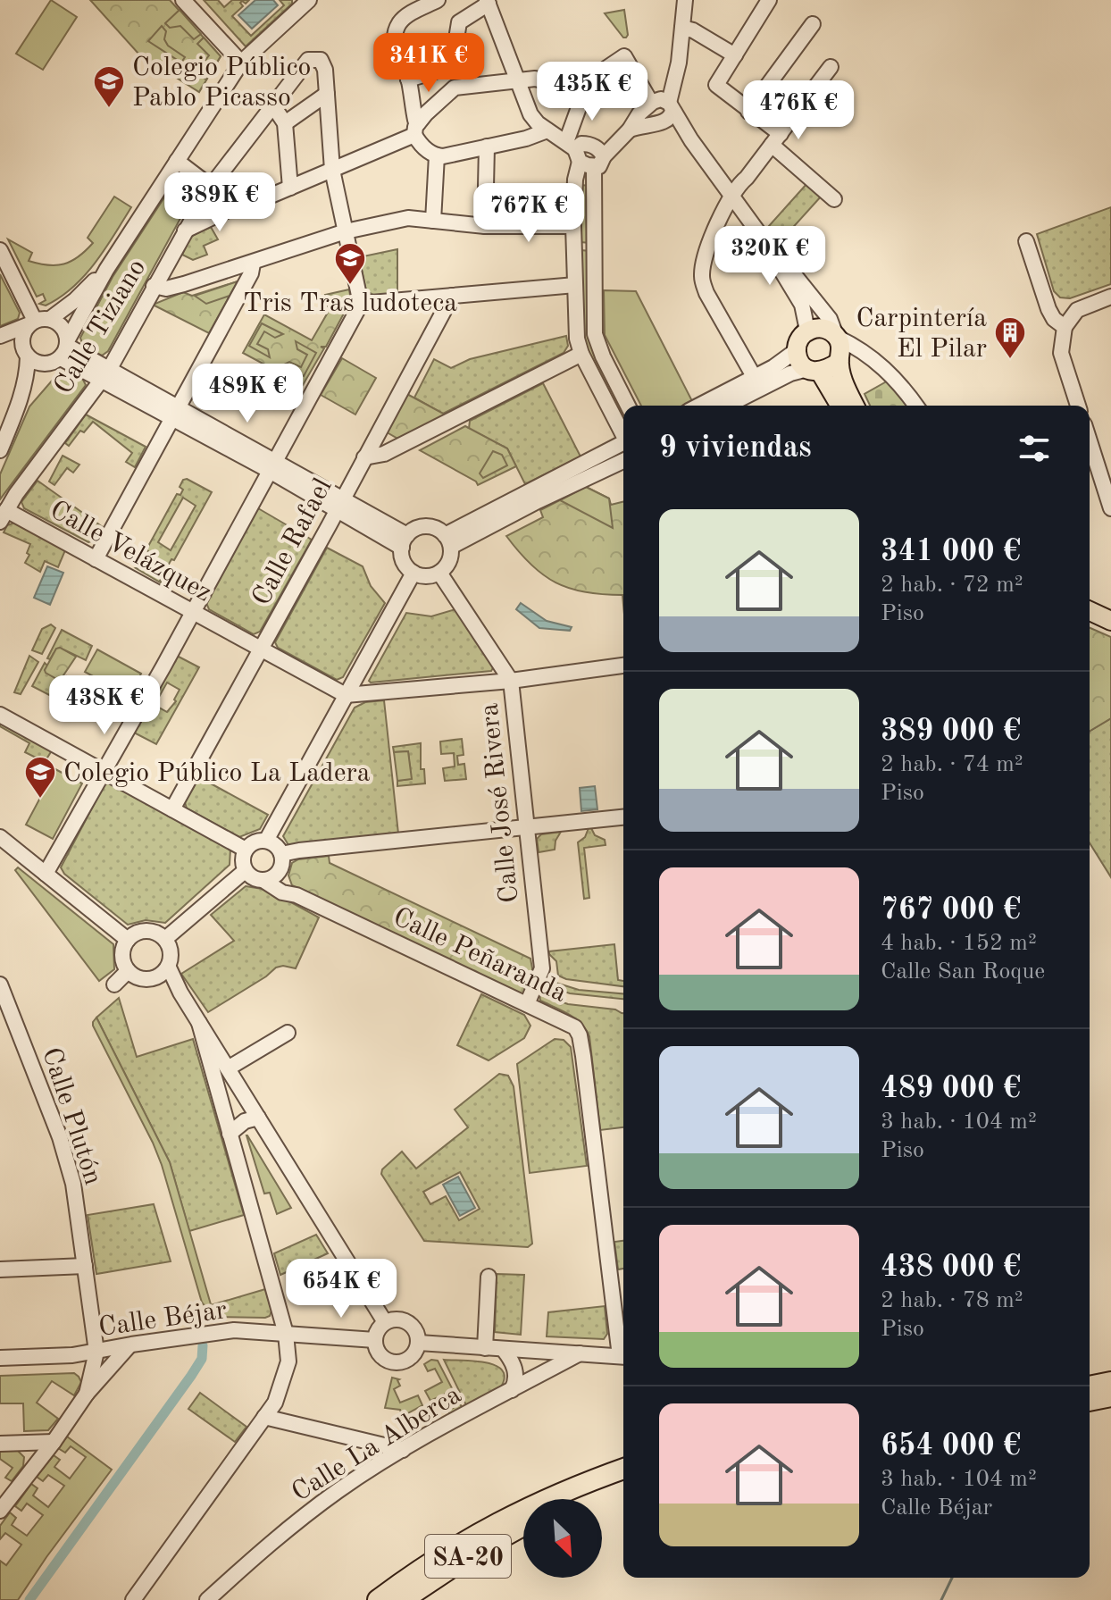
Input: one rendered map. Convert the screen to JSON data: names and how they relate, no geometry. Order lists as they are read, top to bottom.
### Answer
{
  "streets": {
    "highway": ["SA-20"],
    "street": [
      "Calle Tiziano",
      "Calle Rafael",
      "Calle Velázquez",
      "Calle José Rivera",
      "Calle Peñaranda",
      "Calle Plutón",
      "Calle Béjar",
      "Calle La Alberca"
    ]
  },
  "crossings": [
    ["Calle Tiziano", "Calle Velázquez"],
    ["Calle Rafael", "Calle Velázquez"],
    ["Calle José Rivera", "Calle Peñaranda"],
    ["Calle Plutón", "Calle Béjar"]
  ],
  "places": {
    "school or university": ["Colegio Público Pablo Picasso", "Tris Tras ludoteca", "Colegio Público La Ladera"],
    "building": ["Carpintería El Pilar"]
  },
  "north": "bottom right",
  "page": {
    "price": [
      "341K €",
      "435K €",
      "476K €",
      "389K €",
      "767K €",
      "320K €",
      "489K €",
      "438K €",
      "654K €"
    ],
    "heading": "9 viviendas",
    "list": [
      {
        "name": "341 000 €",
        "note": "2 hab. · 72 m² · Piso"
      },
      {
        "name": "389 000 €",
        "note": "2 hab. · 74 m² · Piso"
      },
      {
        "name": "767 000 €",
        "note": "4 hab. · 152 m² · Calle San Roque"
      },
      {
        "name": "489 000 €",
        "note": "3 hab. · 104 m² · Piso"
      },
      {
        "name": "438 000 €",
        "note": "2 hab. · 78 m² · Piso"
      },
      {
        "name": "654 000 €",
        "note": "3 hab. · 104 m² · Calle Béjar"
      }
    ]
  }
}
